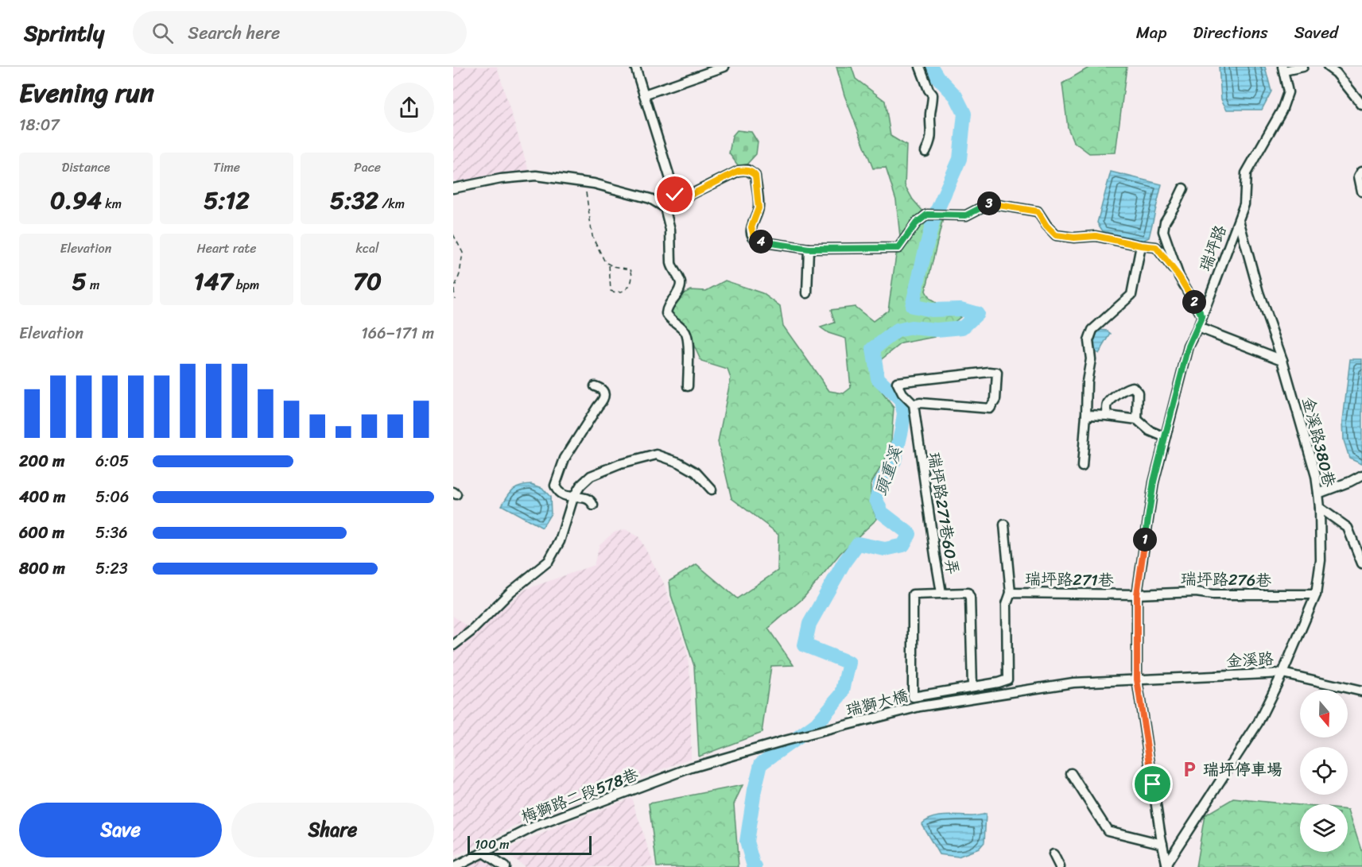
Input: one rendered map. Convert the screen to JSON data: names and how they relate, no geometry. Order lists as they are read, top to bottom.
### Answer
{
  "streets": {
    "street": [
      "瑞坪路",
      "金溪路380巷",
      "瑞坪路271巷60弄",
      "瑞坪路271巷",
      "瑞坪路276巷",
      "金溪路",
      "瑞獅大橋",
      "梅獅路二段578巷"
    ]
  },
  "crossings": [
    ["瑞坪路", "金溪路380巷"],
    ["瑞坪路", "瑞坪路271巷"],
    ["瑞坪路", "瑞坪路276巷"],
    ["瑞坪路", "金溪路"],
    ["金溪路380巷", "瑞坪路276巷"],
    ["金溪路380巷", "金溪路"],
    ["瑞坪路271巷60弄", "瑞坪路271巷"],
    ["瑞坪路271巷", "瑞坪路276巷"],
    ["金溪路", "瑞獅大橋"],
    ["瑞獅大橋", "梅獅路二段578巷"]
  ],
  "water": ["頭重溪"],
  "places": {
    "parking": ["瑞坪停車場"]
  },
  "scale_bar": "100 m",
  "north": "bottom",
  "page": {
    "header": "Sprintly",
    "search": "Search here",
    "nav": ["Map", "Directions", "Saved"],
    "heading": ["Evening run", "18:07"],
    "stats": [
      ["Distance", "0.94 km"],
      ["Time", "5:12"],
      ["Pace", "5:32 /km"],
      ["Elevation", "5 m"],
      ["Heart rate", "147 bpm"],
      ["kcal", "70"]
    ],
    "pins": [
      "3",
      "4",
      "2",
      "1"
    ],
    "chart": ["Elevation", "166–171 m"],
    "list": [
      {
        "name": "200 m",
        "note": "6:05"
      },
      {
        "name": "400 m",
        "note": "5:06"
      },
      {
        "name": "600 m",
        "note": "5:36"
      },
      {
        "name": "800 m",
        "note": "5:23"
      }
    ],
    "buttons": ["Save", "Share"],
    "scale": "100 m"
  }
}
